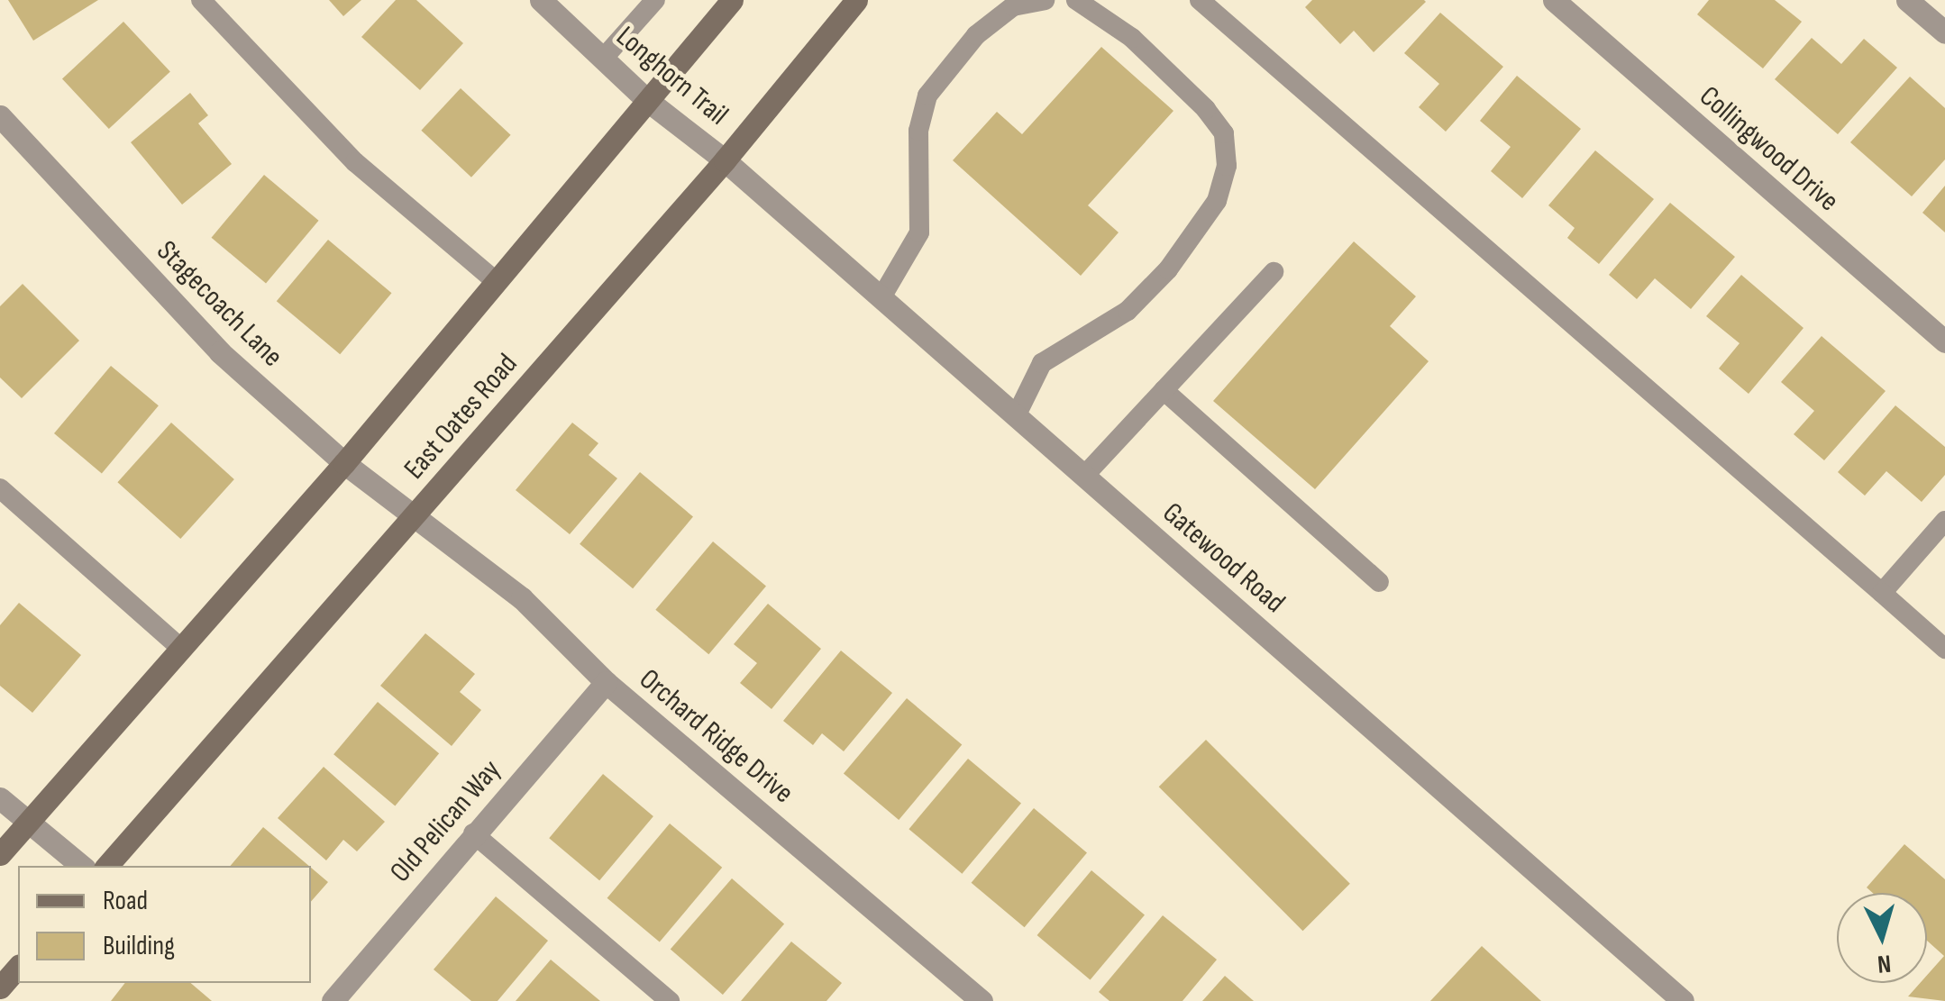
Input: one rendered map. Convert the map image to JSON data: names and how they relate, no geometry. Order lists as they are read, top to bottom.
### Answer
{
  "streets": {
    "main road": ["East Oates Road"],
    "street": [
      "Longhorn Trail",
      "Collingwood Drive",
      "Stagecoach Lane",
      "Gatewood Road",
      "Orchard Ridge Drive",
      "Old Pelican Way"
    ]
  },
  "crossings": [
    ["Longhorn Trail", "East Oates Road"],
    ["Longhorn Trail", "Gatewood Road"],
    ["Stagecoach Lane", "East Oates Road"],
    ["Stagecoach Lane", "Orchard Ridge Drive"],
    ["East Oates Road", "Gatewood Road"],
    ["East Oates Road", "Orchard Ridge Drive"],
    ["Orchard Ridge Drive", "Old Pelican Way"]
  ],
  "legend": ["Road", "Building"],
  "north": "bottom"
}
